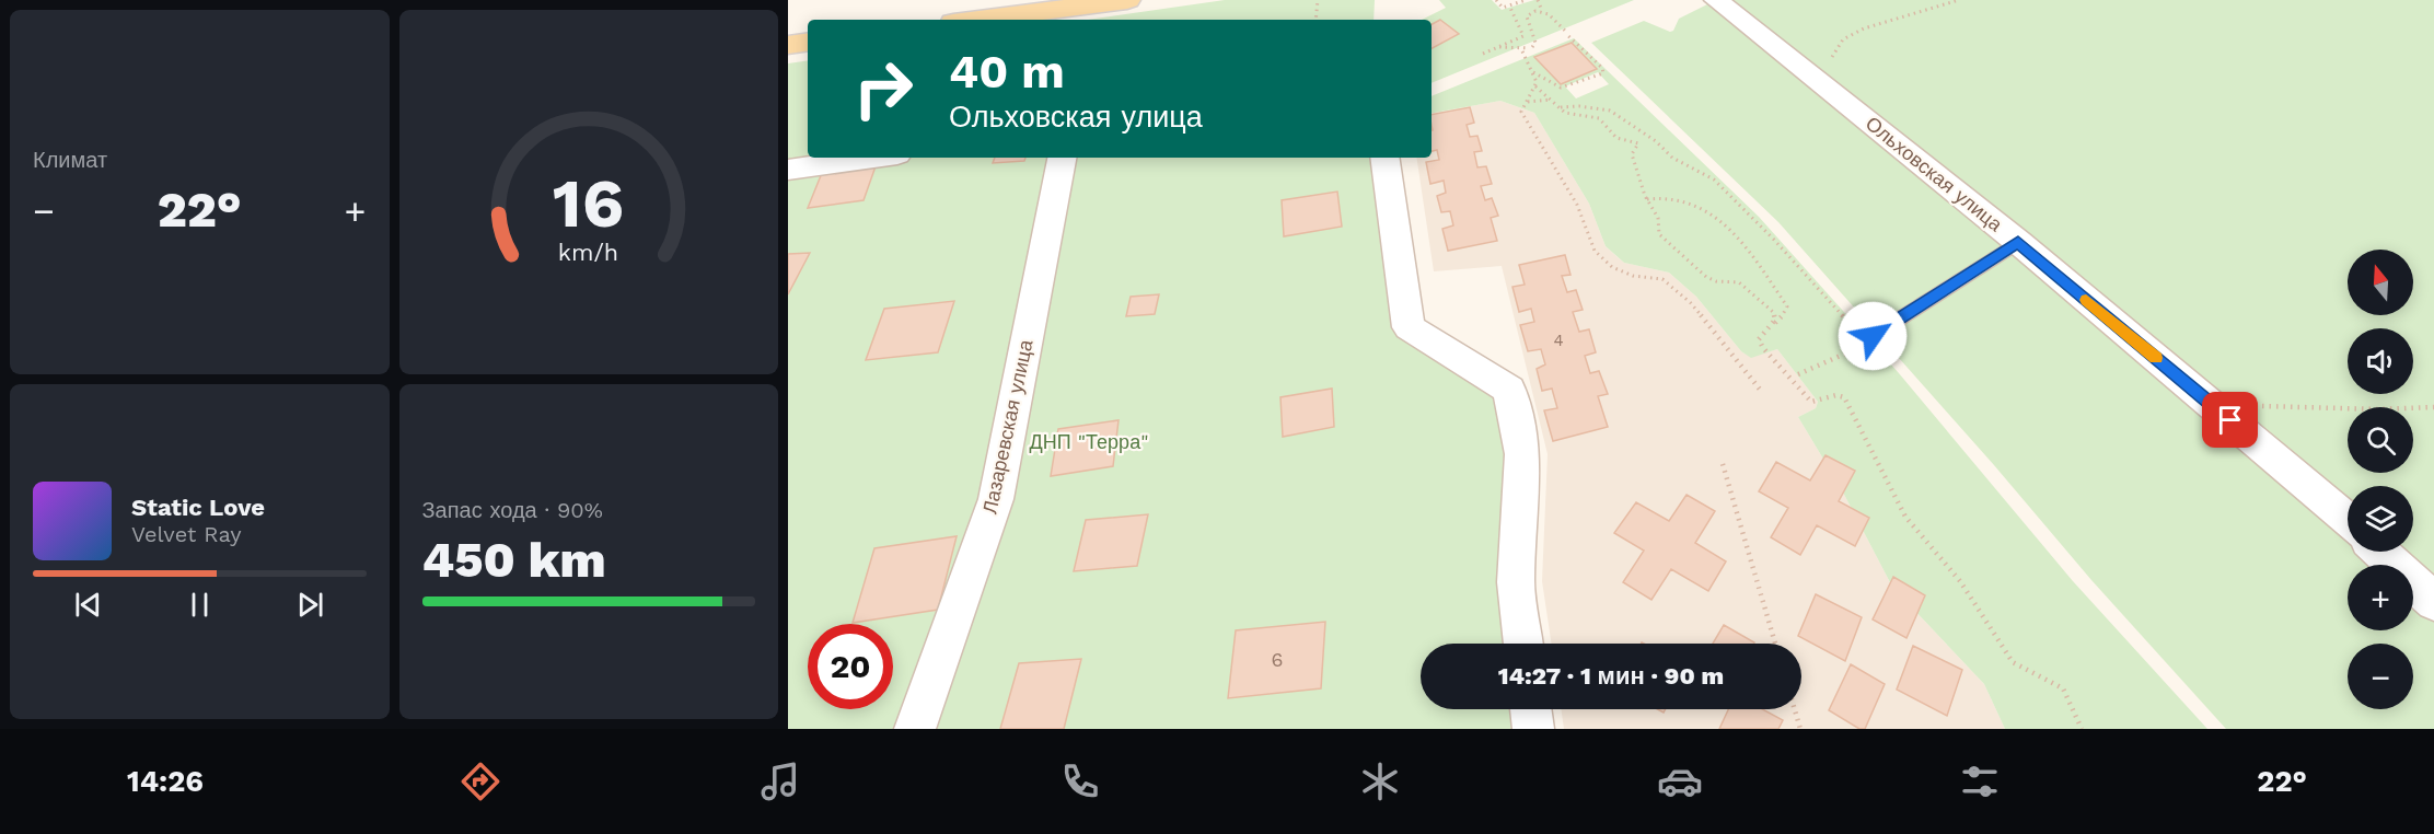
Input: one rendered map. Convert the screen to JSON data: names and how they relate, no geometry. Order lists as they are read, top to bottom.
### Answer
{
  "streets": {
    "street": ["Ольховская улица", "Лазаревская улица"]
  },
  "parks": ["ДНП \"Терра\""],
  "house_numbers": ["4", "6"],
  "north": "top",
  "page": {
    "tile": [
      "Климат",
      ["Запас хода · 90%", "450 km"]
    ],
    "turn": ["40 m", "Ольховская улица"],
    "heat": ["−", "22°", "+"],
    "map_buttons": ["+", "−"],
    "song": ["Static Love", "Velvet Ray"],
    "limit": "20",
    "trip": "14:27 · 1 мин · 90 m",
    "tabs": ["14:26", "22°"],
    "gauge": ["16", "km/h"]
  }
}
